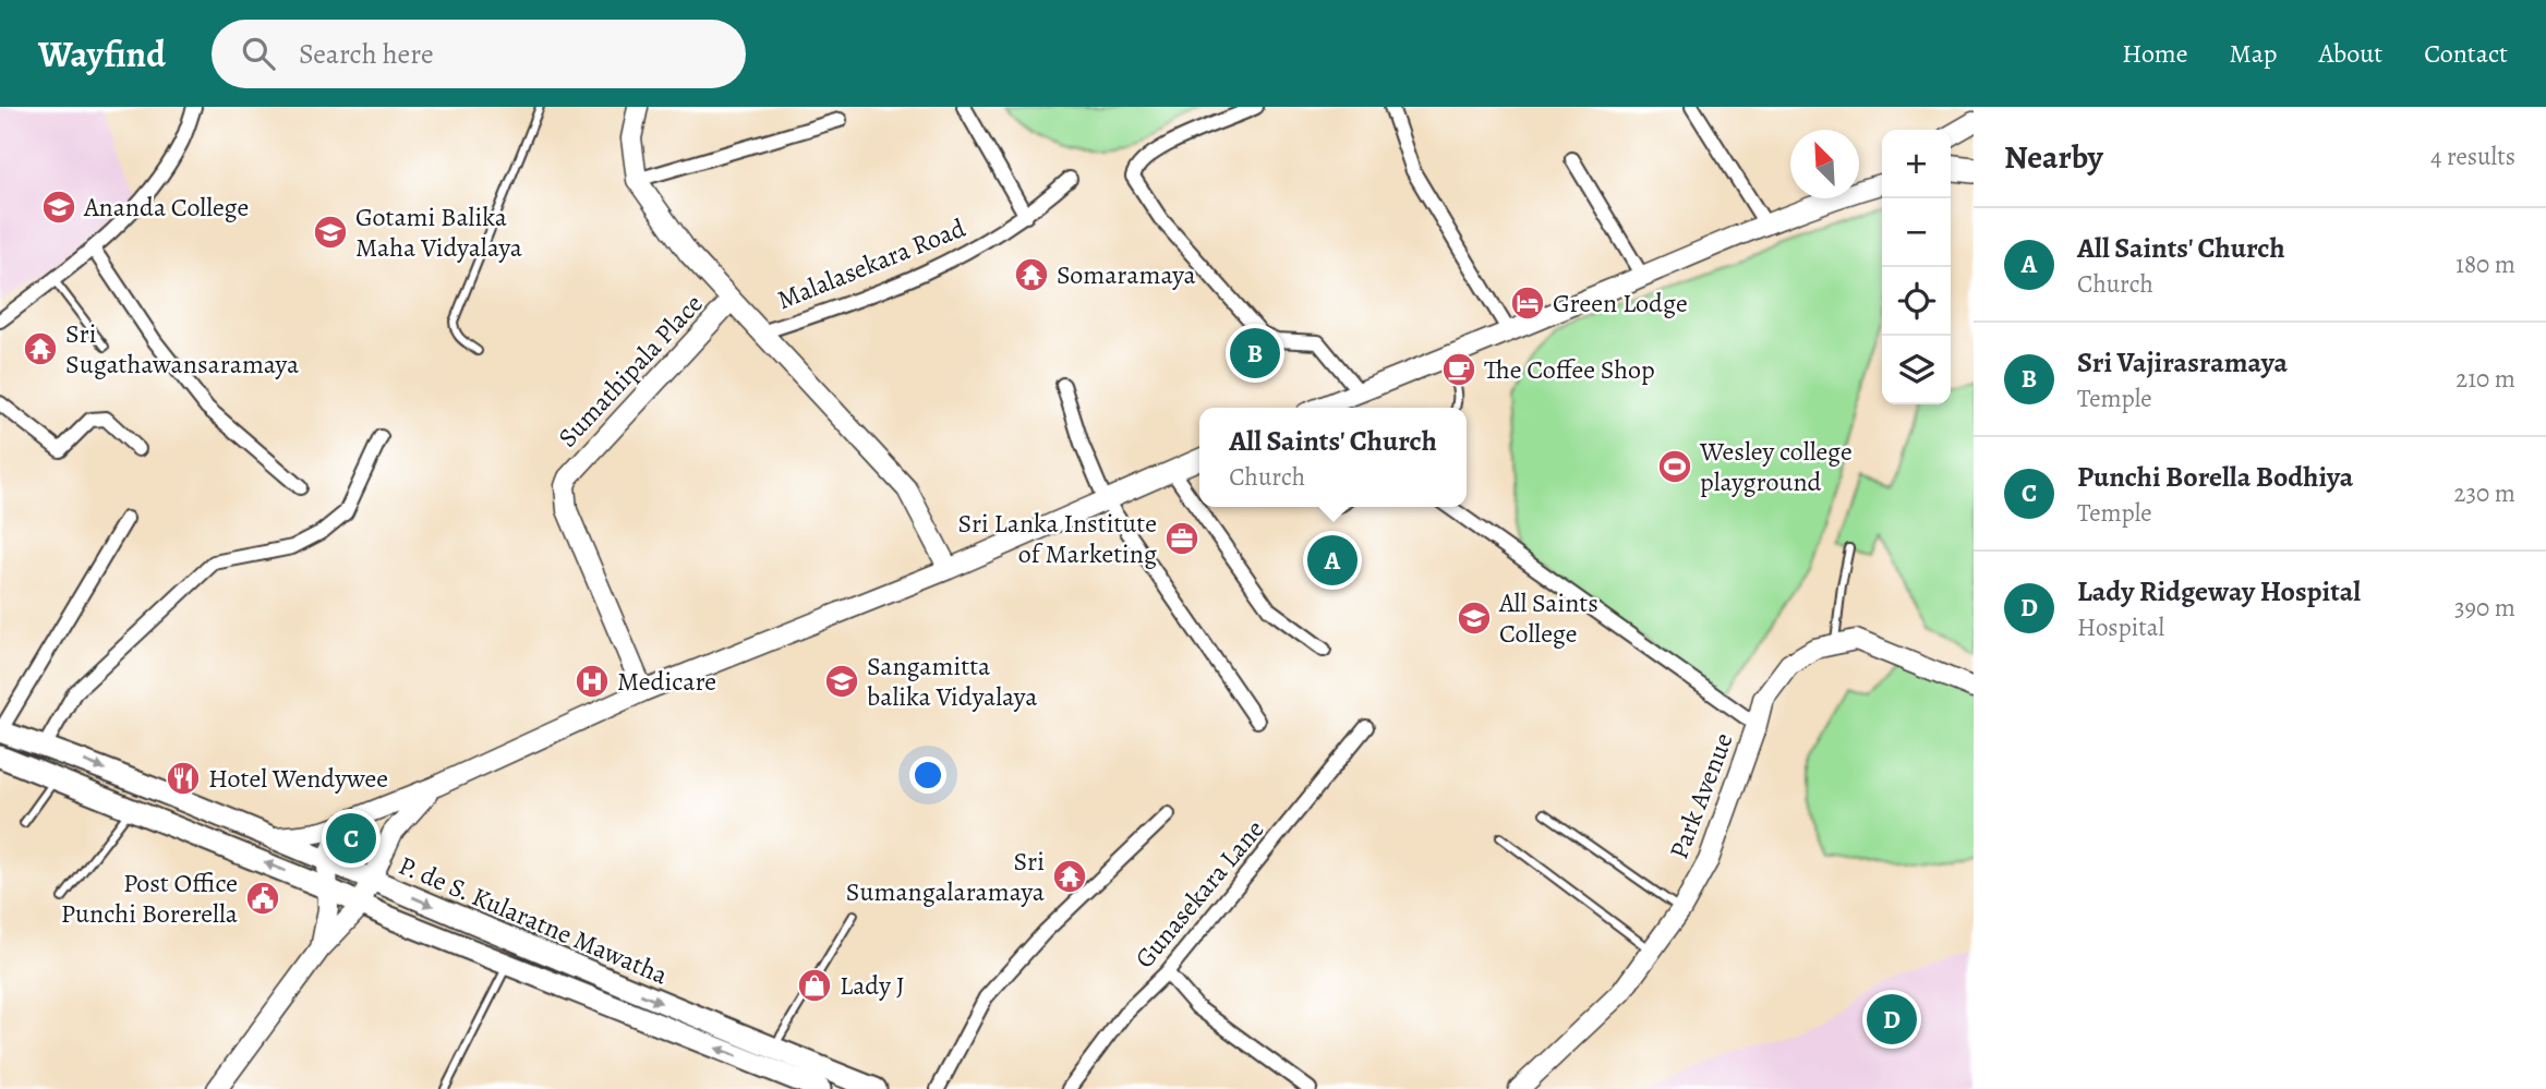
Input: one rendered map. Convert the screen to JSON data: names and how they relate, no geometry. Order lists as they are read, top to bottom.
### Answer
{
  "streets": {
    "main road": ["Sumathipala Place", "Park Avenue", "P. de S. Kularatne Mawatha"],
    "street": ["Malalasekara Road", "Gunasekara Lane"]
  },
  "places": {
    "school or university": [
      "Ananda College",
      "Gotami Balika Maha Vidyalaya",
      "All Saints College",
      "Sangamitta balika Vidyalaya"
    ],
    "temple": ["Somaramaya", "Sri Sugathawansaramaya", "Sri Sumangalaramaya"],
    "hotel": ["Green Lodge"],
    "cafe": ["The Coffee Shop"],
    "sports": ["Wesley college playground"],
    "office": ["Sri Lanka Institute of Marketing"],
    "hospital": ["Medicare"],
    "restaurant": ["Hotel Wendywee"],
    "public building": ["Post Office Punchi Borerella"],
    "shop": ["Lady J"]
  },
  "north": "top left",
  "page": {
    "header": "Wayfind",
    "search": "Search here",
    "nav": [
      "Home",
      "Map",
      "About",
      "Contact"
    ],
    "heading": ["Nearby", "4 results"],
    "map_buttons": ["+", "−"],
    "list": [
      {
        "mark": "A",
        "name": "All Saints' Church",
        "note": "Church",
        "value": "180 m"
      },
      {
        "mark": "B",
        "name": "Sri Vajirasramaya",
        "note": "Temple",
        "value": "210 m"
      },
      {
        "mark": "C",
        "name": "Punchi Borella Bodhiya",
        "note": "Temple",
        "value": "230 m"
      },
      {
        "mark": "D",
        "name": "Lady Ridgeway Hospital",
        "note": "Hospital",
        "value": "390 m"
      }
    ],
    "pins": [
      "B",
      "A",
      "C",
      "D"
    ],
    "popup": ["All Saints' Church", "Church"]
  }
}
